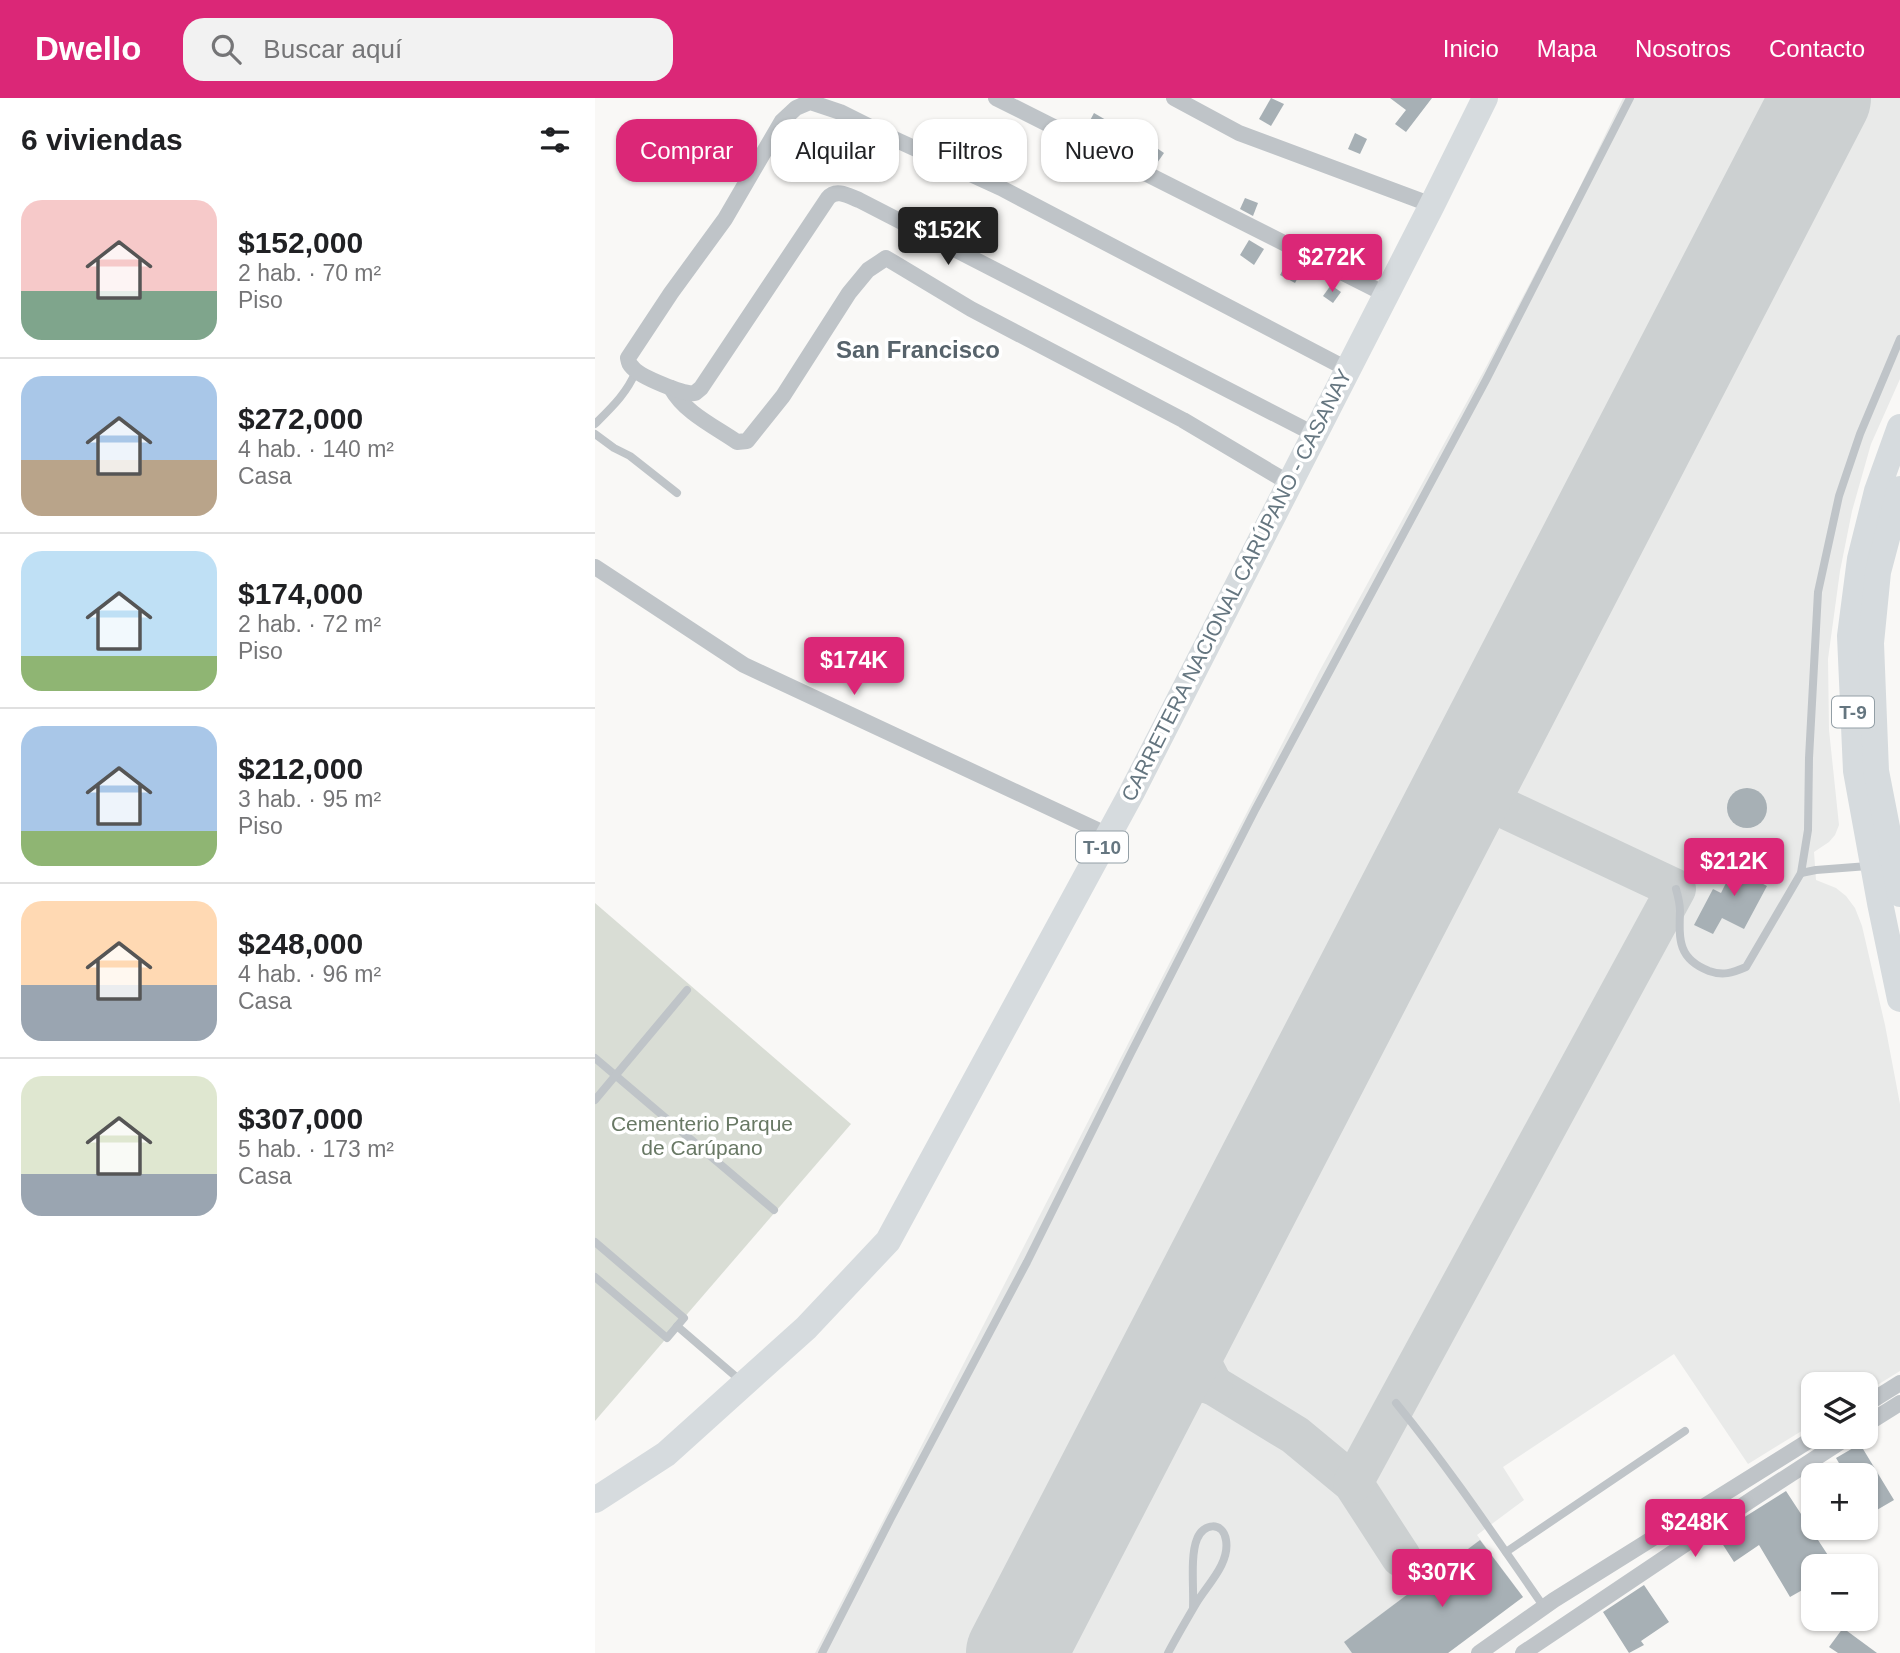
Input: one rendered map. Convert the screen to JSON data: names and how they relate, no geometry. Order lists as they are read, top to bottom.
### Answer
{
  "streets": {
    "highway": ["CARRETERA NACIONAL CARÚPANO - CASANAY", "T-9", "T-10"]
  },
  "districts": ["San Francisco"],
  "parks": ["Cementerio Parque de Carúpano"],
  "page": {
    "header": "Dwello",
    "search": "Buscar aquí",
    "nav": [
      "Inicio",
      "Mapa",
      "Nosotros",
      "Contacto"
    ],
    "heading": "6 viviendas",
    "chip": [
      "Comprar",
      "Alquilar",
      "Filtros",
      "Nuevo"
    ],
    "list": [
      {
        "name": "$152,000",
        "note": "2 hab. · 70 m² · Piso"
      },
      {
        "name": "$272,000",
        "note": "4 hab. · 140 m² · Casa"
      },
      {
        "name": "$174,000",
        "note": "2 hab. · 72 m² · Piso"
      },
      {
        "name": "$212,000",
        "note": "3 hab. · 95 m² · Piso"
      },
      {
        "name": "$248,000",
        "note": "4 hab. · 96 m² · Casa"
      },
      {
        "name": "$307,000",
        "note": "5 hab. · 173 m² · Casa"
      }
    ],
    "price": [
      "$152K",
      "$272K",
      "$174K",
      "$212K",
      "$248K",
      "$307K"
    ],
    "map_buttons": ["+", "−"]
  }
}
